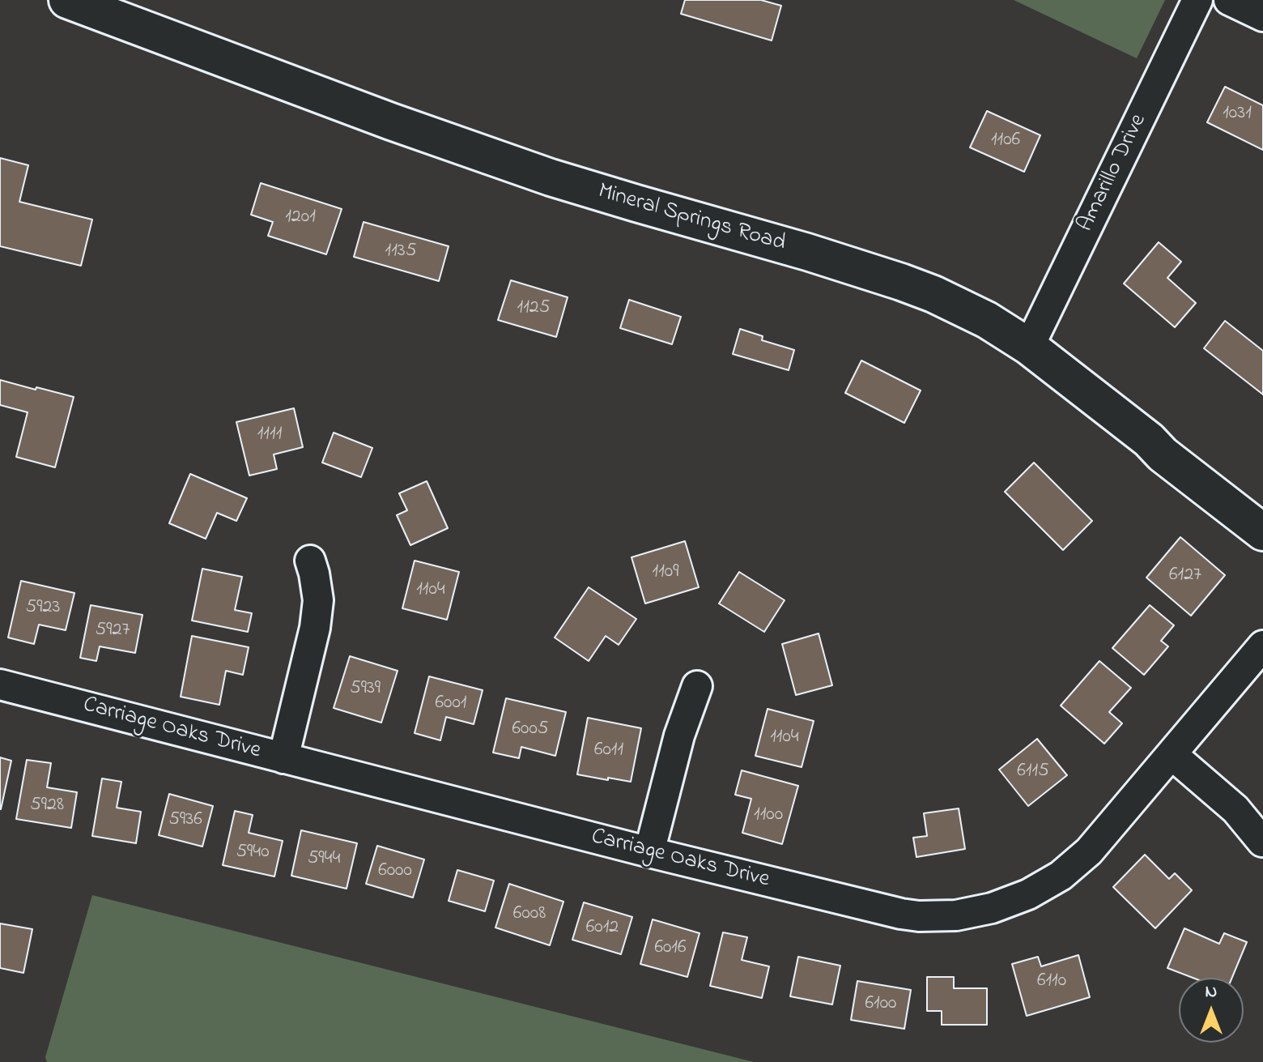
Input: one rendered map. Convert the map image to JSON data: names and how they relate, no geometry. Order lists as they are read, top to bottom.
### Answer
{
  "streets": {
    "street": ["Amarillo Drive", "Mineral Springs Road", "Carriage Oaks Drive"]
  },
  "crossings": [
    ["Amarillo Drive", "Mineral Springs Road"]
  ],
  "house_numbers": [
    "1031",
    "1106",
    "1201",
    "1135",
    "1125",
    "1111",
    "1109",
    "6127",
    "1104",
    "5923",
    "5927",
    "5939",
    "6001",
    "6005",
    "1104",
    "6011",
    "6115",
    "5928",
    "1100",
    "5936",
    "5940",
    "5944",
    "6000",
    "6008",
    "6012",
    "6016",
    "6110",
    "6100"
  ],
  "north": "top"
}
